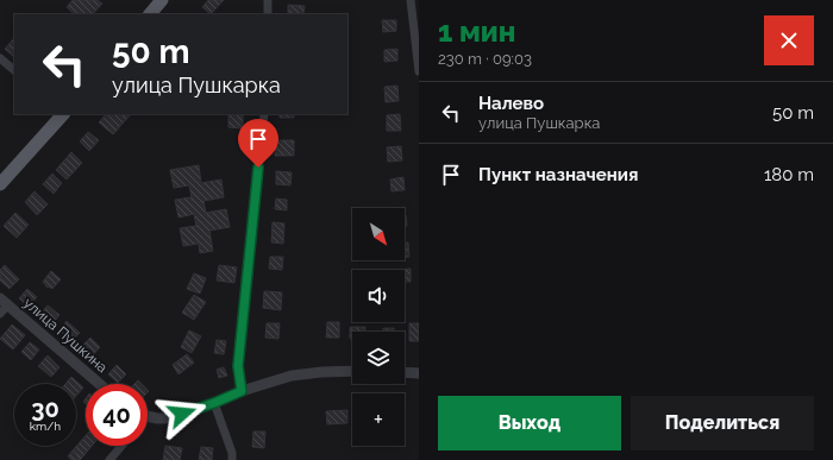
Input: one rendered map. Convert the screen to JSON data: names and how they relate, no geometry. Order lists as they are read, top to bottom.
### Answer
{
  "streets": {
    "street": ["улица Пушкина"]
  },
  "north": "bottom right",
  "page": {
    "heading": ["1 мин", "230 m · 09:03"],
    "turn": ["50 m", "улица Пушкарка"],
    "list": [
      {
        "name": "Налево",
        "note": "улица Пушкарка",
        "value": "50 m"
      },
      {
        "name": "Пункт назначения",
        "value": "180 m"
      }
    ],
    "map_buttons": "+",
    "speed": "30 km/h",
    "limit": "40",
    "buttons": ["Выход", "Поделиться"]
  }
}
